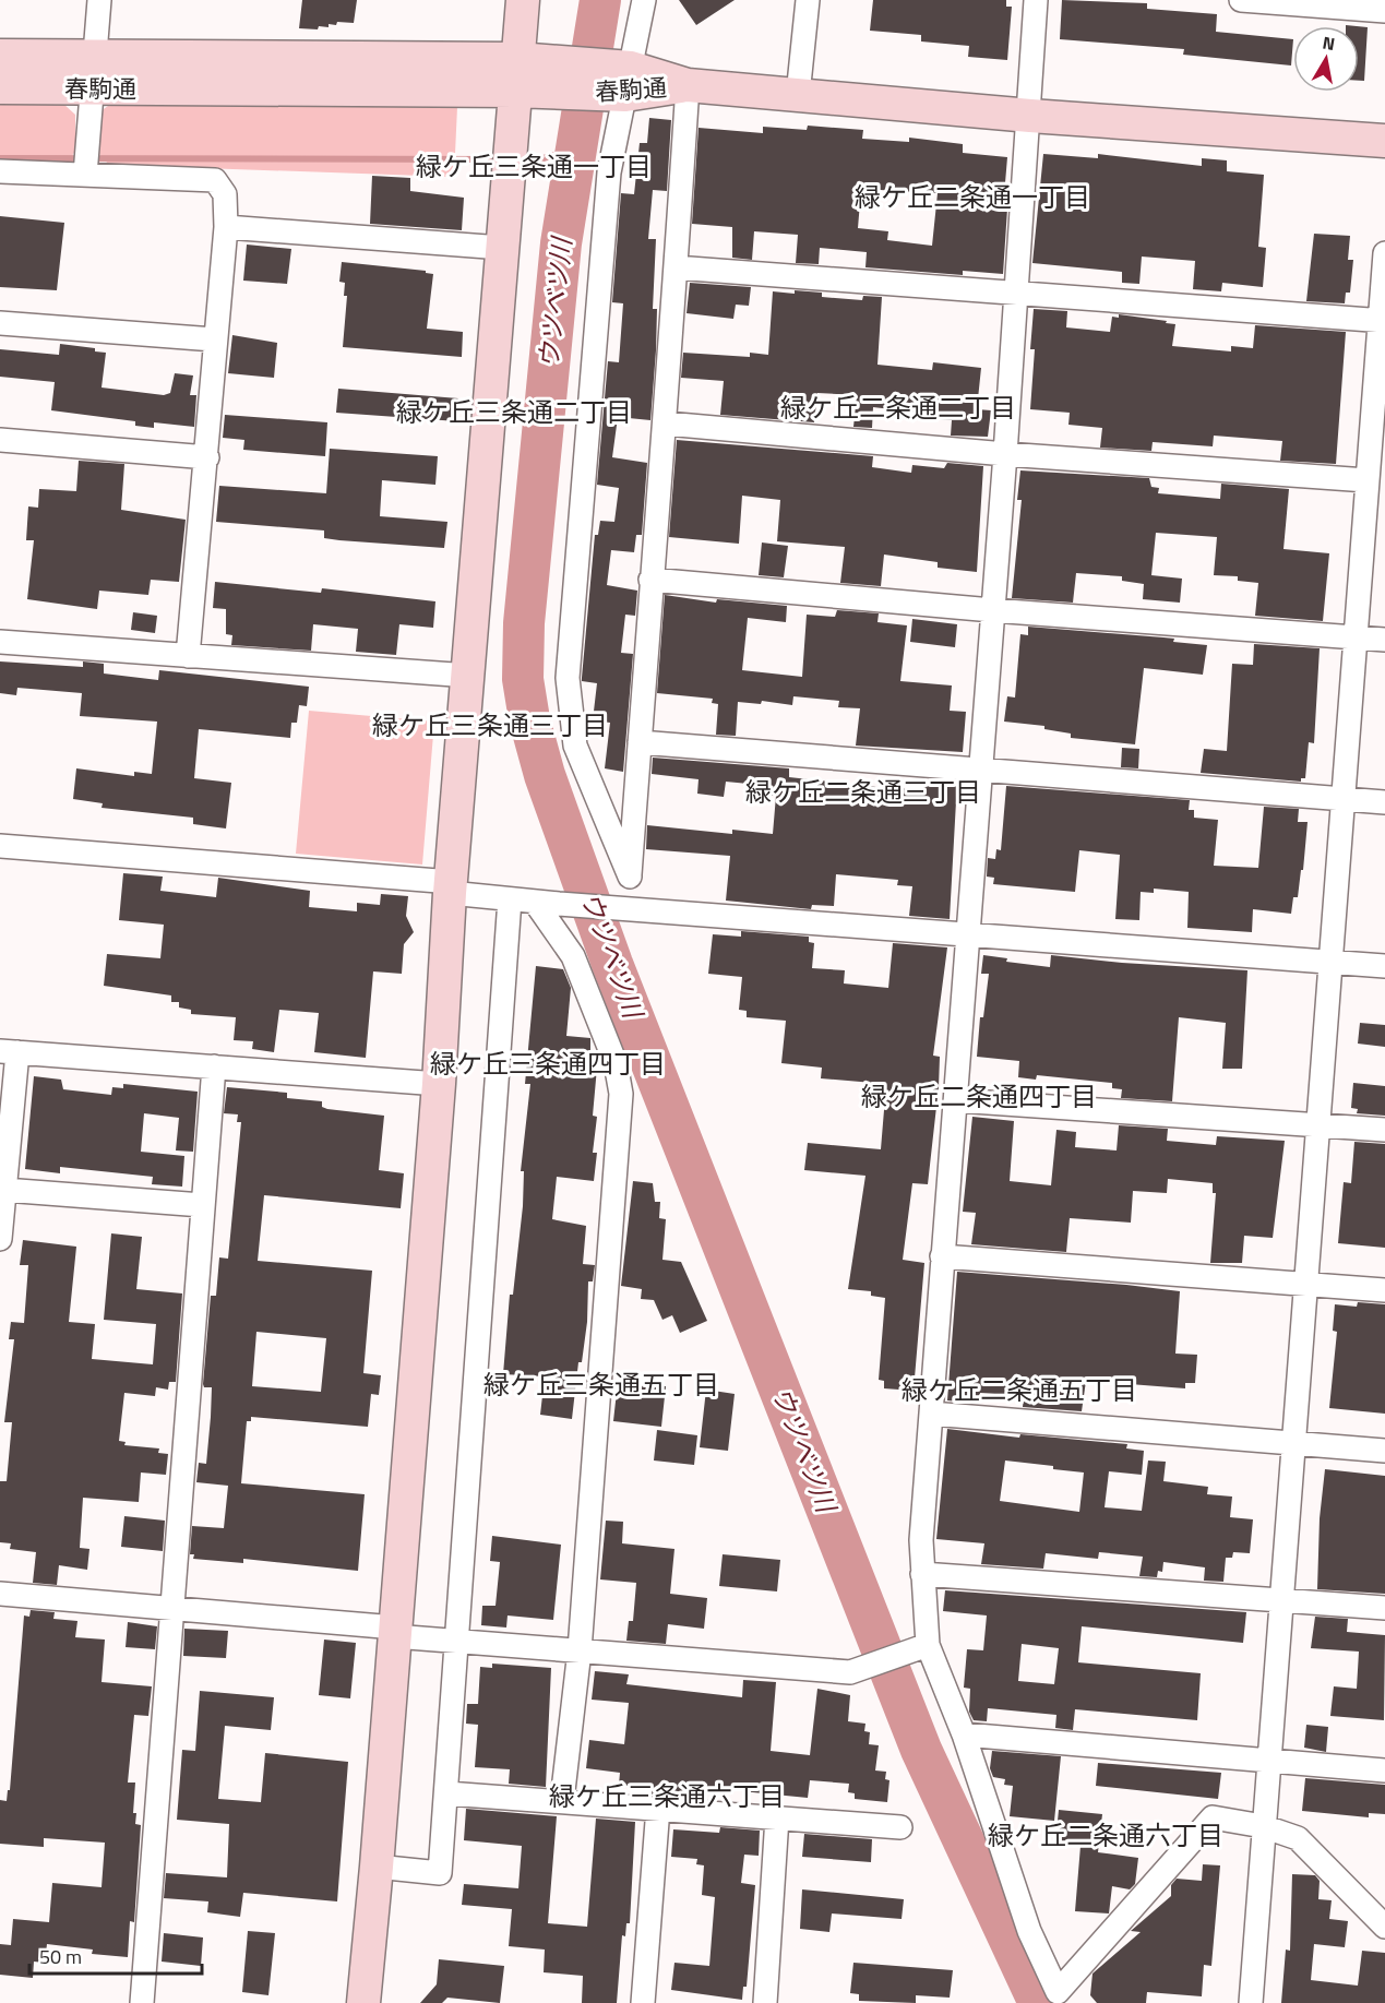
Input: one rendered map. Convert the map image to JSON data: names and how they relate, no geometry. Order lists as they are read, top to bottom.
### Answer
{
  "streets": {
    "street": ["春駒通"]
  },
  "districts": [
    "緑ケ丘三条通一丁目",
    "緑ケ丘二条通一丁目",
    "緑ケ丘二条通二丁目",
    "緑ケ丘三条通二丁目",
    "緑ケ丘三条通三丁目",
    "緑ケ丘二条通三丁目",
    "緑ケ丘三条通四丁目",
    "緑ケ丘二条通四丁目",
    "緑ケ丘三条通五丁目",
    "緑ケ丘二条通五丁目",
    "緑ケ丘三条通六丁目",
    "緑ケ丘二条通六丁目"
  ],
  "water": ["ウツベツ川"],
  "scale_bar": "50 m",
  "north": "top"
}
